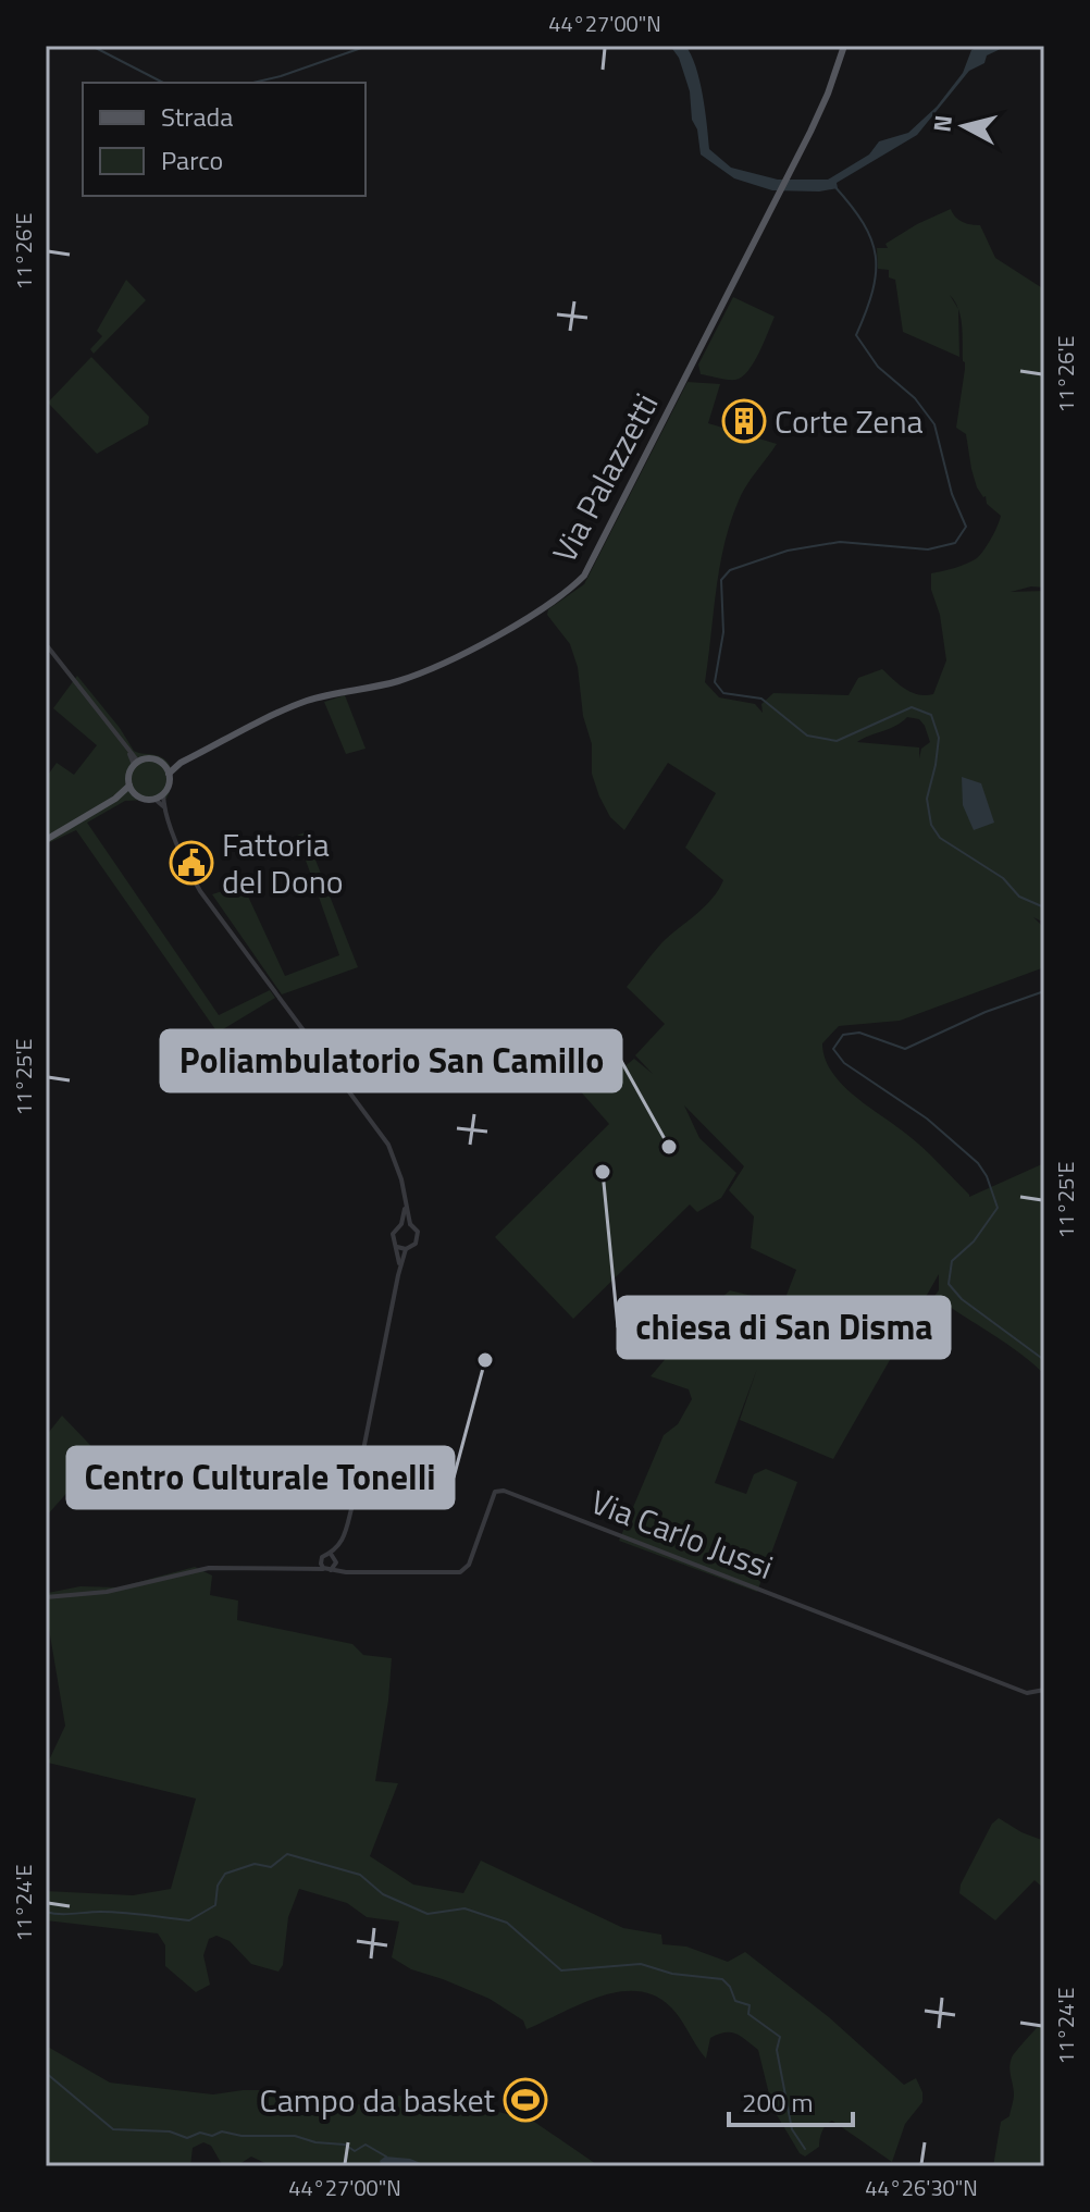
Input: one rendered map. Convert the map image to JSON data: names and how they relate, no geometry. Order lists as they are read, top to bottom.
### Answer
{
  "streets": {
    "main road": ["Via Palazzetti"],
    "street": ["Via Carlo Jussi"]
  },
  "places": {
    "building": ["Corte Zena"],
    "public building": ["Fattoria del Dono"],
    "other": ["Poliambulatorio San Camillo", "chiesa di San Disma", "Centro Culturale Tonelli"],
    "sports": ["Campo da basket"]
  },
  "legend": ["Strada", "Parco"],
  "scale_bar": "200 m",
  "north": "left",
  "coordinates": [
    "44°27'00\"N",
    "11°26'E",
    "11°25'E",
    "11°24'E",
    "44°26'30\"N"
  ]
}
